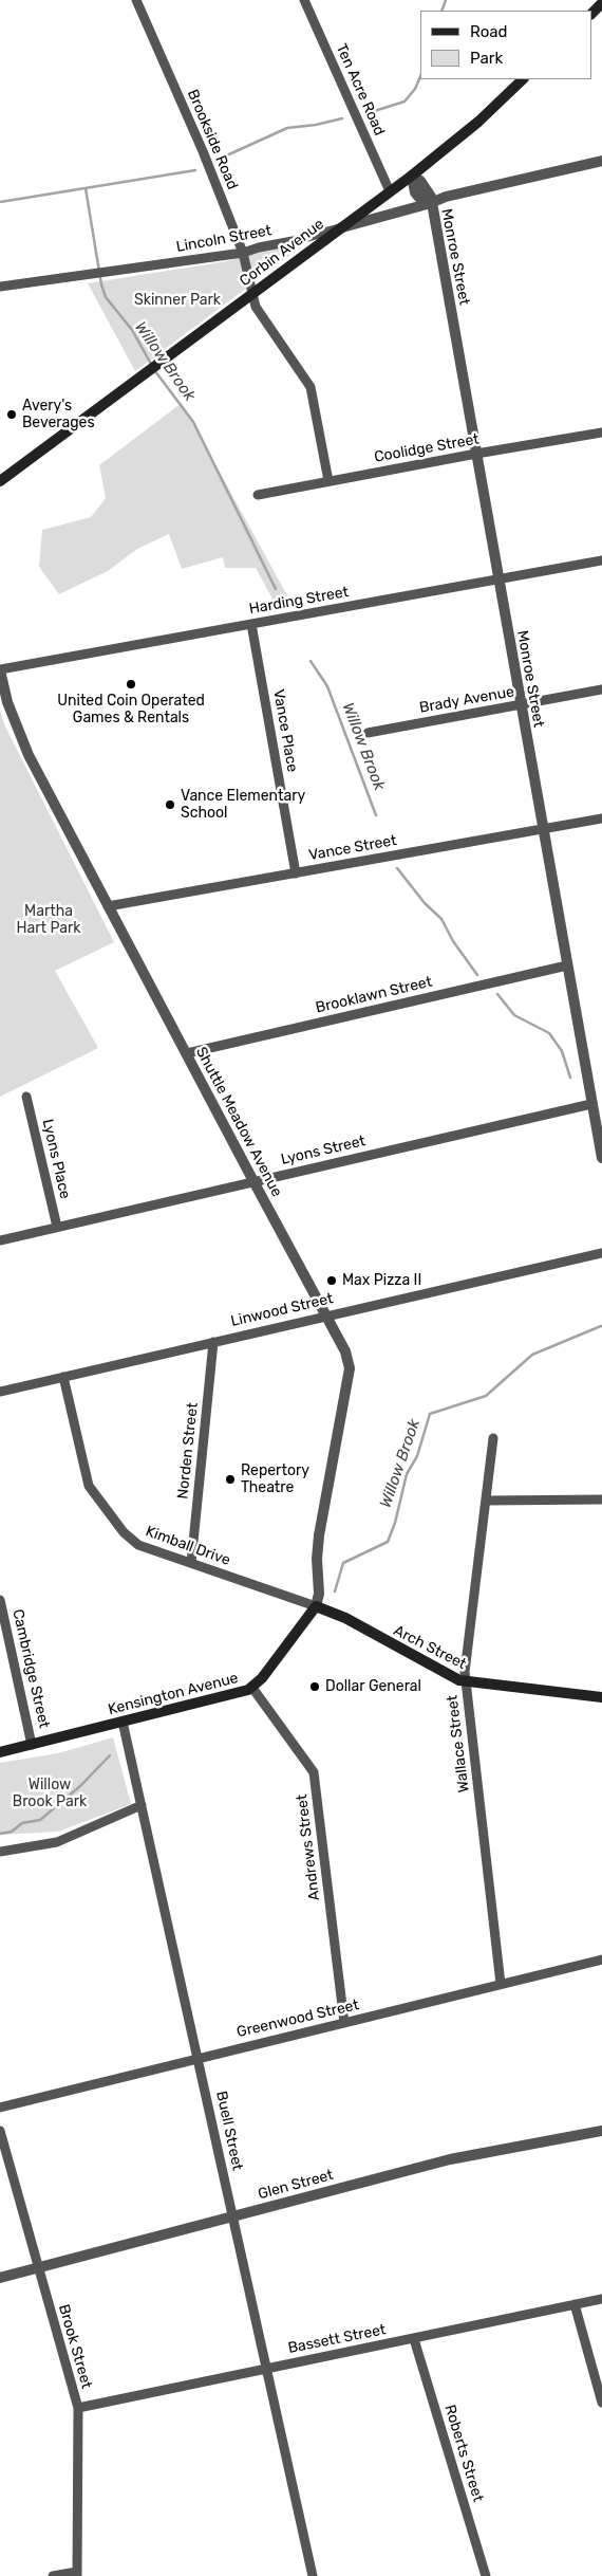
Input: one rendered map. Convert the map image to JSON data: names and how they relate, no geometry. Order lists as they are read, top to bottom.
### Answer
{
  "streets": {
    "main road": ["Corbin Avenue", "Arch Street", "Kensington Avenue"],
    "street": [
      "Ten Acre Road",
      "Brookside Road",
      "Lincoln Street",
      "Monroe Street",
      "Coolidge Street",
      "Harding Street",
      "Brady Avenue",
      "Vance Place",
      "Vance Street",
      "Brooklawn Street",
      "Shuttle Meadow Avenue",
      "Lyons Street",
      "Lyons Place",
      "Linwood Street",
      "Norden Street",
      "Kimball Drive",
      "Cambridge Street",
      "Wallace Street",
      "Andrews Street",
      "Greenwood Street",
      "Buell Street",
      "Glen Street",
      "Bassett Street",
      "Brook Street",
      "Roberts Street"
    ]
  },
  "crossings": [
    ["Ten Acre Road", "Corbin Avenue"],
    ["Brookside Road", "Lincoln Street"],
    ["Brookside Road", "Corbin Avenue"],
    ["Brookside Road", "Coolidge Street"],
    ["Lincoln Street", "Corbin Avenue"],
    ["Lincoln Street", "Monroe Street"],
    ["Corbin Avenue", "Monroe Street"],
    ["Monroe Street", "Coolidge Street"],
    ["Monroe Street", "Harding Street"],
    ["Monroe Street", "Brady Avenue"],
    ["Monroe Street", "Vance Street"],
    ["Monroe Street", "Brooklawn Street"],
    ["Monroe Street", "Lyons Street"],
    ["Harding Street", "Vance Place"],
    ["Harding Street", "Shuttle Meadow Avenue"],
    ["Vance Place", "Vance Street"],
    ["Vance Street", "Shuttle Meadow Avenue"],
    ["Brooklawn Street", "Shuttle Meadow Avenue"],
    ["Shuttle Meadow Avenue", "Lyons Street"],
    ["Shuttle Meadow Avenue", "Linwood Street"],
    ["Shuttle Meadow Avenue", "Kimball Drive"],
    ["Shuttle Meadow Avenue", "Arch Street"],
    ["Shuttle Meadow Avenue", "Kensington Avenue"],
    ["Lyons Street", "Lyons Place"],
    ["Linwood Street", "Norden Street"],
    ["Linwood Street", "Kimball Drive"],
    ["Norden Street", "Kimball Drive"],
    ["Kimball Drive", "Arch Street"],
    ["Kimball Drive", "Kensington Avenue"],
    ["Arch Street", "Kensington Avenue"],
    ["Arch Street", "Wallace Street"],
    ["Cambridge Street", "Kensington Avenue"],
    ["Kensington Avenue", "Andrews Street"],
    ["Kensington Avenue", "Buell Street"],
    ["Wallace Street", "Greenwood Street"],
    ["Andrews Street", "Greenwood Street"],
    ["Greenwood Street", "Buell Street"],
    ["Buell Street", "Glen Street"],
    ["Buell Street", "Bassett Street"],
    ["Glen Street", "Brook Street"],
    ["Bassett Street", "Brook Street"],
    ["Bassett Street", "Roberts Street"]
  ],
  "water": ["Willow Brook"],
  "parks": ["Skinner Park", "Martha Hart Park", "Willow Brook Park"],
  "places": [
    "Avery's Beverages",
    "United Coin Operated Games & Rentals",
    "Vance Elementary School",
    "Max Pizza II",
    "Repertory Theatre",
    "Dollar General"
  ],
  "legend": ["Road", "Park"]
}
